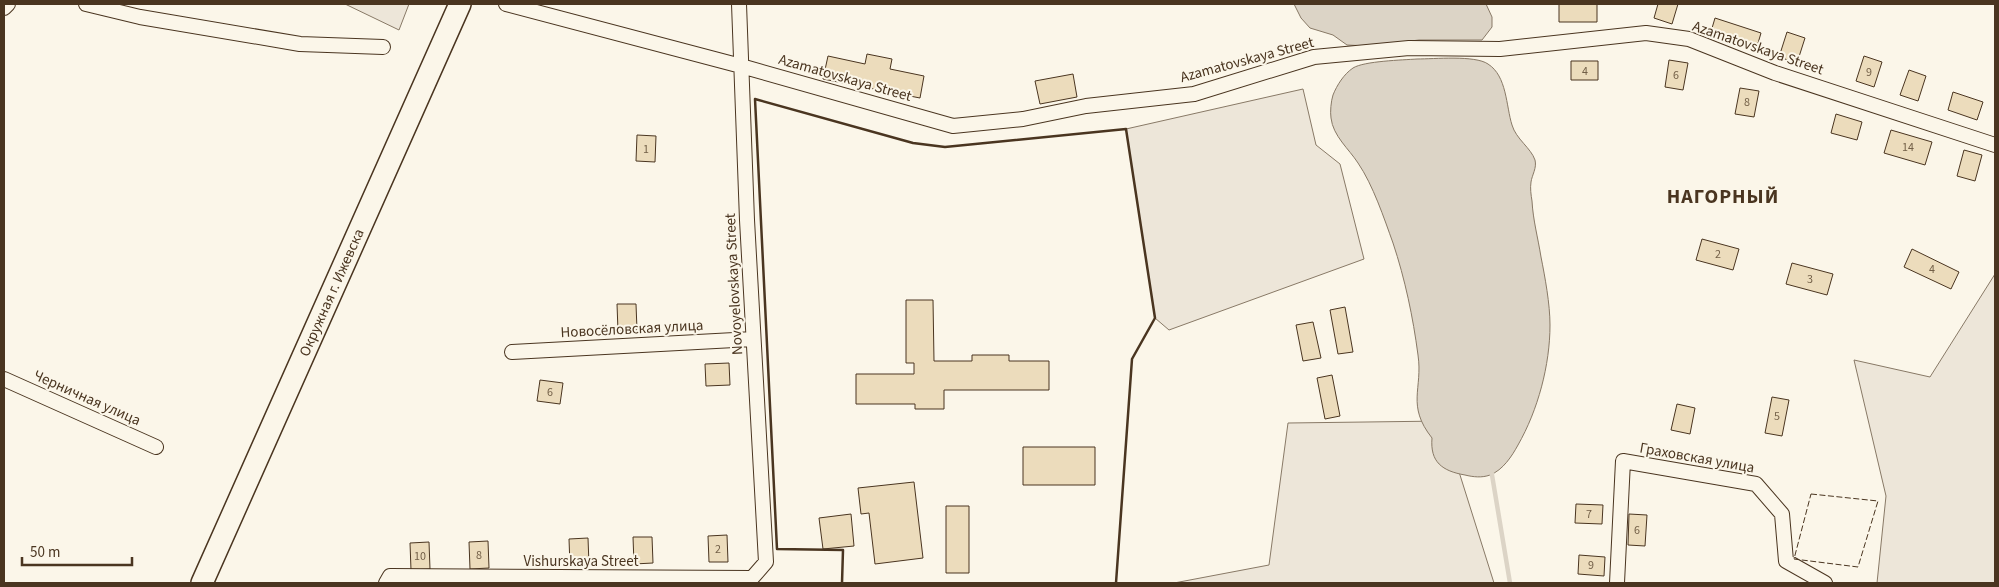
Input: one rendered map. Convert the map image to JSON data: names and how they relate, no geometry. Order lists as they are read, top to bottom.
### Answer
{
  "streets": {
    "main road": ["Окружная г. Ижевска"],
    "street": [
      "Azamatovskaya Street",
      "Novoyelovskaya Street",
      "Новосёловская улица",
      "Черничная улица",
      "Граховская улица",
      "Vishurskaya Street"
    ]
  },
  "crossings": [
    ["Azamatovskaya Street", "Novoyelovskaya Street"],
    ["Novoyelovskaya Street", "Новосёловская улица"],
    ["Novoyelovskaya Street", "Vishurskaya Street"]
  ],
  "districts": ["НАГОРНЫЙ"],
  "house_numbers": [
    "4",
    "9",
    "6",
    "8",
    "14",
    "1",
    "2",
    "4",
    "3",
    "6",
    "5",
    "7",
    "6",
    "2",
    "8",
    "10",
    "9"
  ],
  "scale_bar": "50 m"
}
